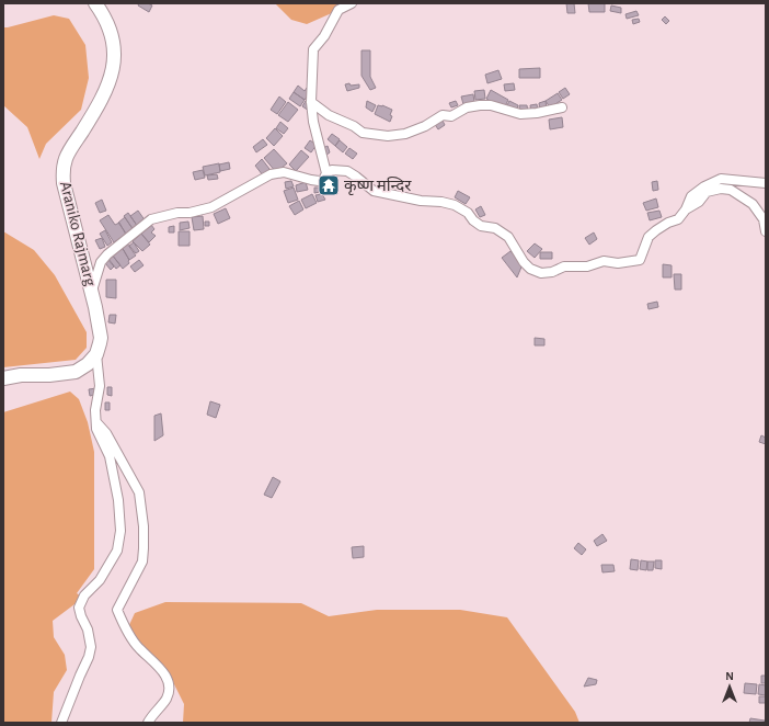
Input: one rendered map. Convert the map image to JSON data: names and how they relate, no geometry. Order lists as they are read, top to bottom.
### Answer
{
  "streets": {
    "highway": ["Araniko Rajmarg"]
  },
  "places": {
    "temple": ["कृष्ण मन्दिर"]
  },
  "north": "top"
}
